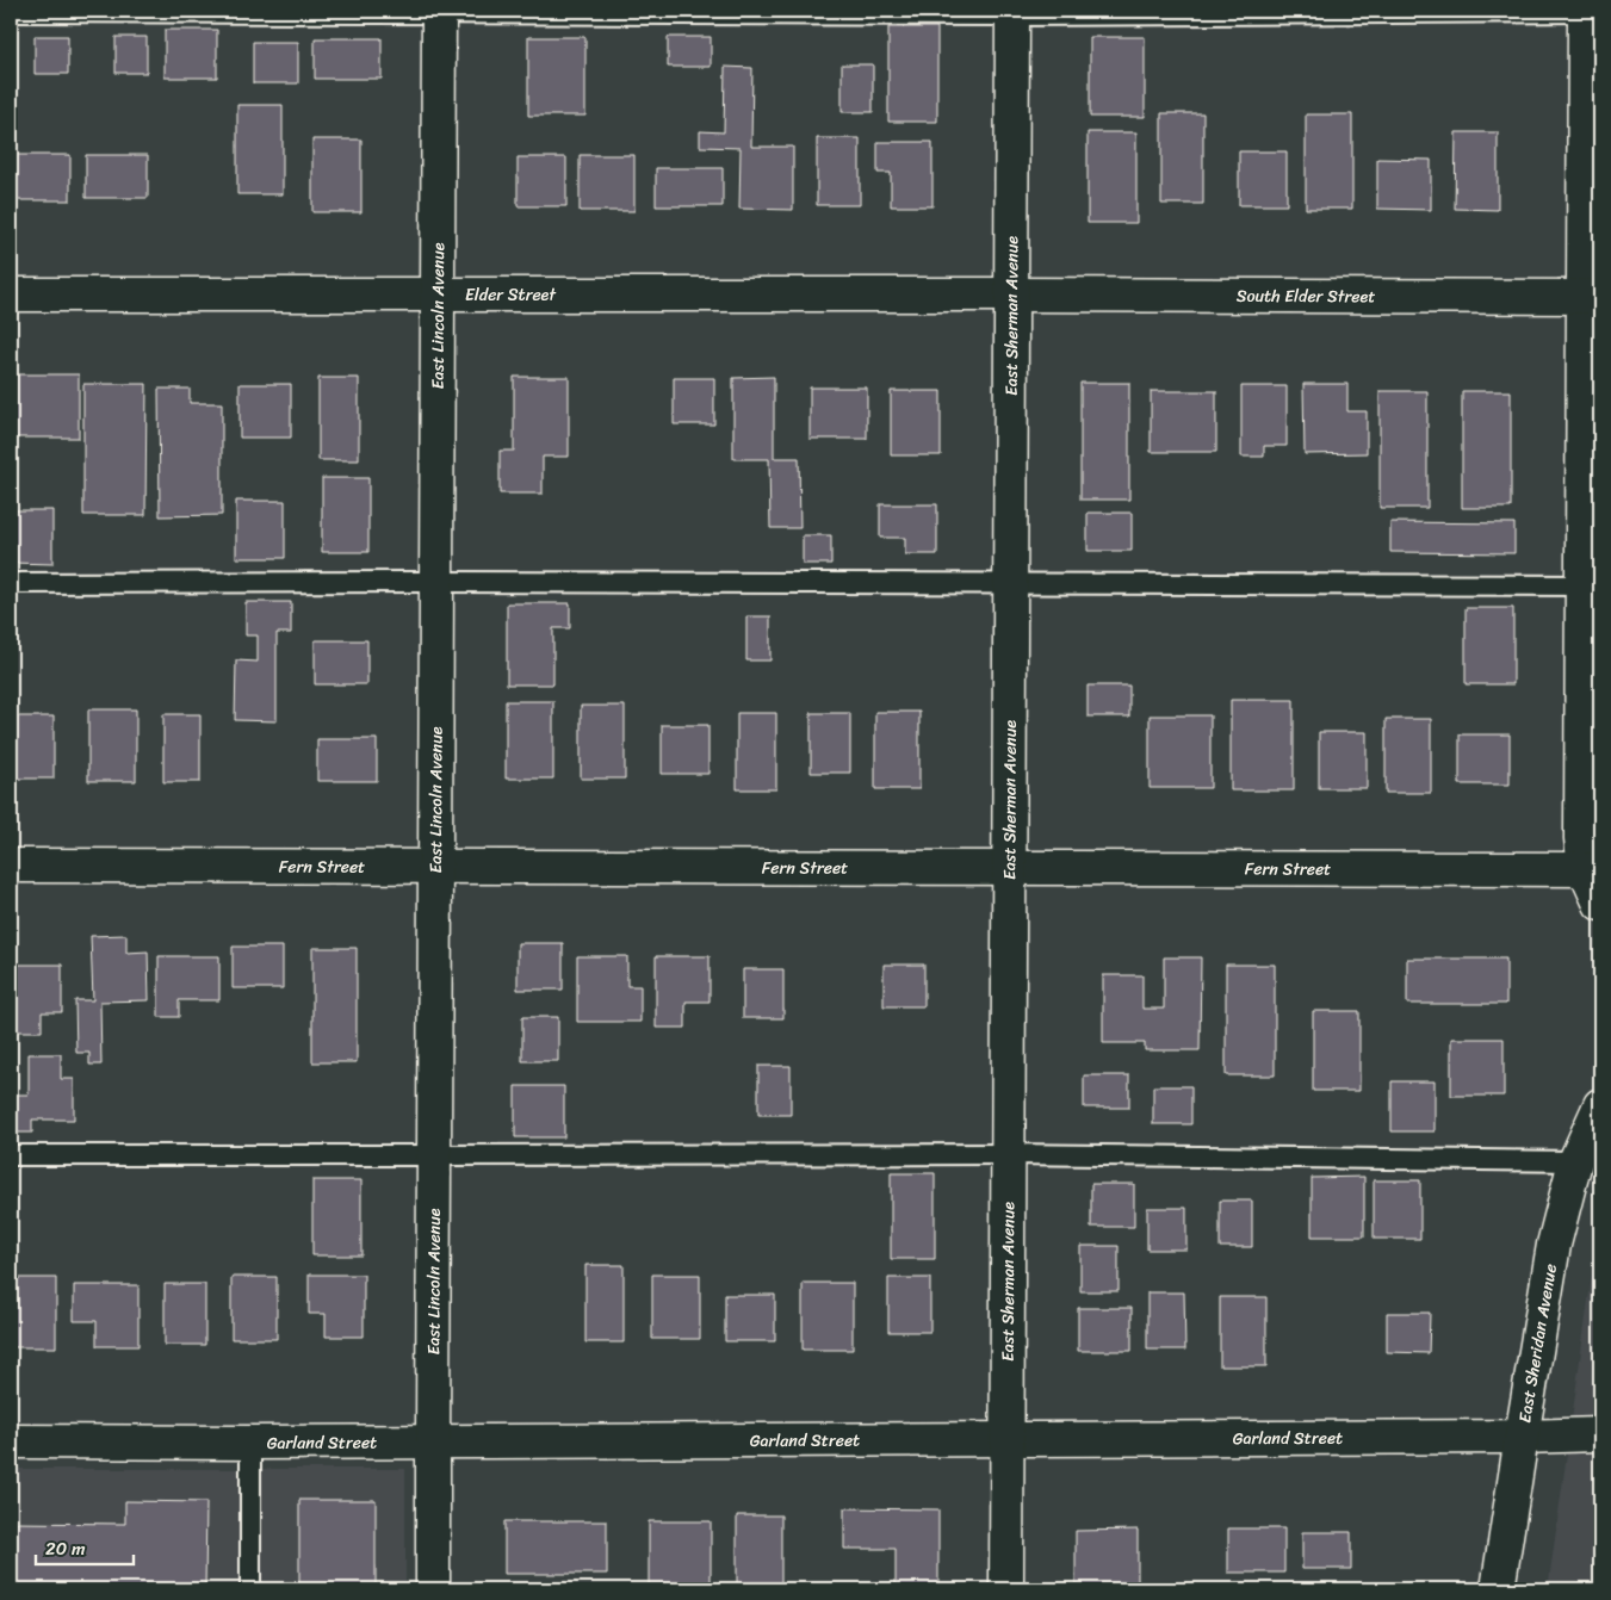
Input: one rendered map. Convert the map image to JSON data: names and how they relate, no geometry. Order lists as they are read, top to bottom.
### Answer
{
  "streets": {
    "street": [
      "Elder Street",
      "South Elder Street",
      "East Lincoln Avenue",
      "East Sherman Avenue",
      "Fern Street",
      "East Sheridan Avenue",
      "Garland Street"
    ]
  },
  "crossings": [
    ["Elder Street", "South Elder Street"],
    ["Elder Street", "East Lincoln Avenue"],
    ["Elder Street", "East Sherman Avenue"],
    ["South Elder Street", "East Sherman Avenue"],
    ["East Lincoln Avenue", "Fern Street"],
    ["East Lincoln Avenue", "Garland Street"],
    ["East Sherman Avenue", "Fern Street"],
    ["East Sherman Avenue", "Garland Street"],
    ["East Sheridan Avenue", "Garland Street"]
  ],
  "scale_bar": "20 m"
}
